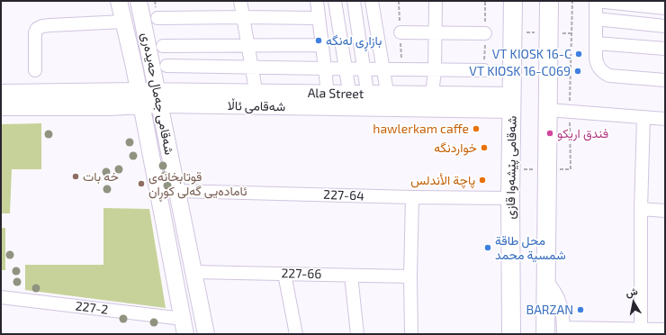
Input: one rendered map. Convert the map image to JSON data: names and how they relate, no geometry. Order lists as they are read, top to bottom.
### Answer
{
  "streets": {
    "highway": ["شەقامی پێشەوا قازی"],
    "main road": ["شەقامی جەمال حەیدەری", "شه‌قامی ئاڵا"],
    "street": ["227-64", "227-66", "227-2"]
  },
  "crossings": [
    ["شەقامی جەمال حەیدەری", "شه‌قامی ئاڵا"],
    ["شەقامی جەمال حەیدەری", "227-64"],
    ["شەقامی جەمال حەیدەری", "227-66"],
    ["شەقامی جەمال حەیدەری", "227-2"],
    ["شه‌قامی ئاڵا", "شەقامی پێشەوا قازی"],
    ["شەقامی پێشەوا قازی", "227-64"]
  ],
  "places": [
    "بازاڕی لەنگە",
    "VT KIOSK 16-C",
    "VT KIOSK 16-C069",
    "hawlerkam caffe",
    "فندق اريكو",
    "خواردنگە",
    "خه بات",
    "پاچة الأندلس",
    "قوتابخانەی ئامادەیی گەلی کوڕان",
    "محل طاقة شمسية محمد",
    "BARZAN"
  ],
  "north": "top"
}
